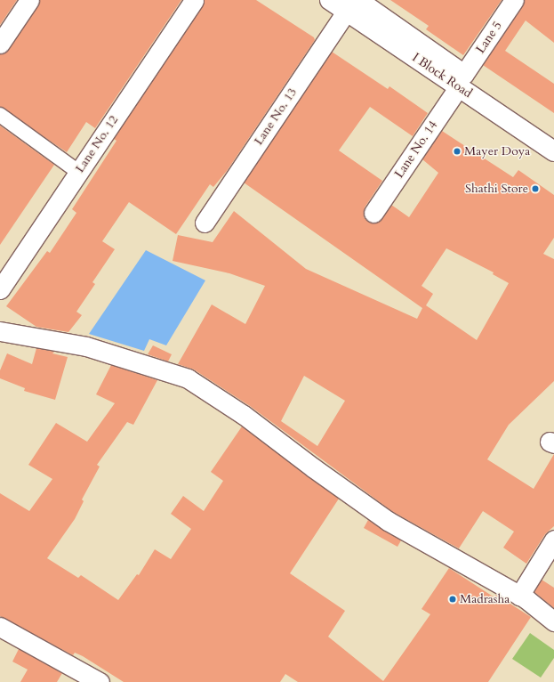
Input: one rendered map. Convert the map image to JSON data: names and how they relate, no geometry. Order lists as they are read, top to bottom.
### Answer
{
  "streets": {
    "street": [
      "Lane 5",
      "I Block Road",
      "Lane No. 13",
      "Lane No. 12",
      "Lane No. 14"
    ]
  },
  "crossings": [
    ["Lane 5", "I Block Road"],
    ["Lane 5", "Lane No. 14"],
    ["I Block Road", "Lane No. 13"],
    ["I Block Road", "Lane No. 14"]
  ],
  "places": ["Mayer Doya", "Shathi Store", "Madrasha"]
}
